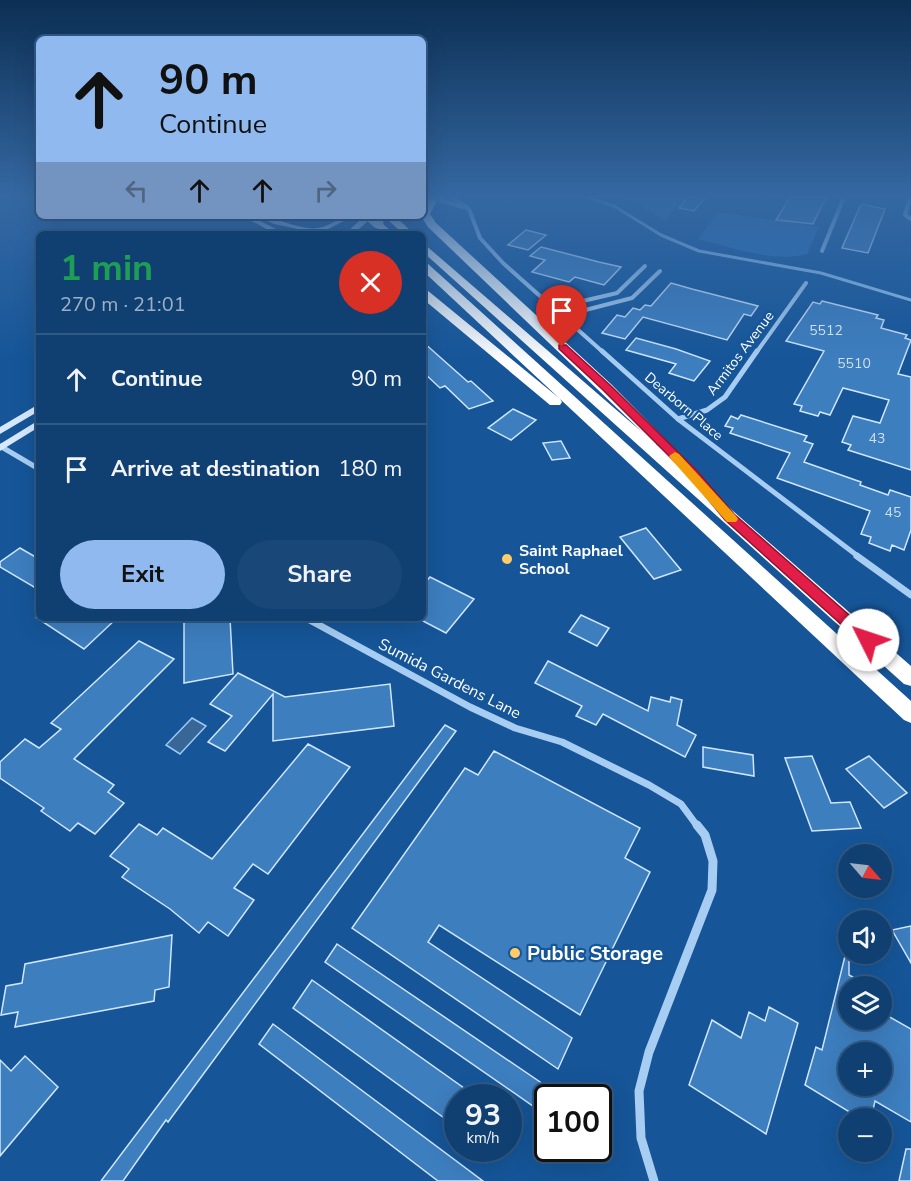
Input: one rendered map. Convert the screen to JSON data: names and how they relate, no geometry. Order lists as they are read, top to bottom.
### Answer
{
  "streets": {
    "street": ["Armitos Avenue", "Dearborn Place", "Sumida Gardens Lane"]
  },
  "crossings": [
    ["Armitos Avenue", "Dearborn Place"]
  ],
  "places": ["Saint Raphael School", "Public Storage"],
  "house_numbers": [
    "5512",
    "5510",
    "43",
    "45"
  ],
  "north": "bottom right",
  "page": {
    "turn": ["90 m", "Continue"],
    "heading": ["1 min", "270 m · 21:01"],
    "list": [
      {
        "name": "Continue",
        "value": "90 m"
      },
      {
        "name": "Arrive at destination",
        "value": "180 m"
      }
    ],
    "buttons": ["Exit", "Share"],
    "map_buttons": ["+", "−"],
    "speed": "93 km/h",
    "limit": "100"
  }
}
